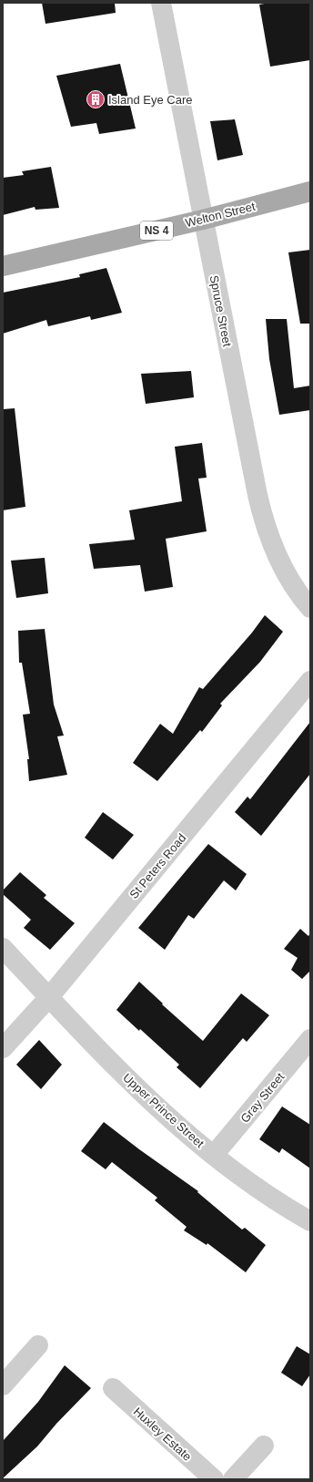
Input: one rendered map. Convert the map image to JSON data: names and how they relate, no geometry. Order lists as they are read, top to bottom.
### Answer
{
  "streets": {
    "main road": ["Welton Street", "NS 4"],
    "street": [
      "Spruce Street",
      "St Peters Road",
      "Gray Street",
      "Upper Prince Street",
      "Huxley Estate"
    ]
  },
  "crossings": [
    ["Welton Street", "Spruce Street"],
    ["St Peters Road", "Upper Prince Street"],
    ["Gray Street", "Upper Prince Street"]
  ],
  "places": {
    "building": ["Island Eye Care"]
  }
}
